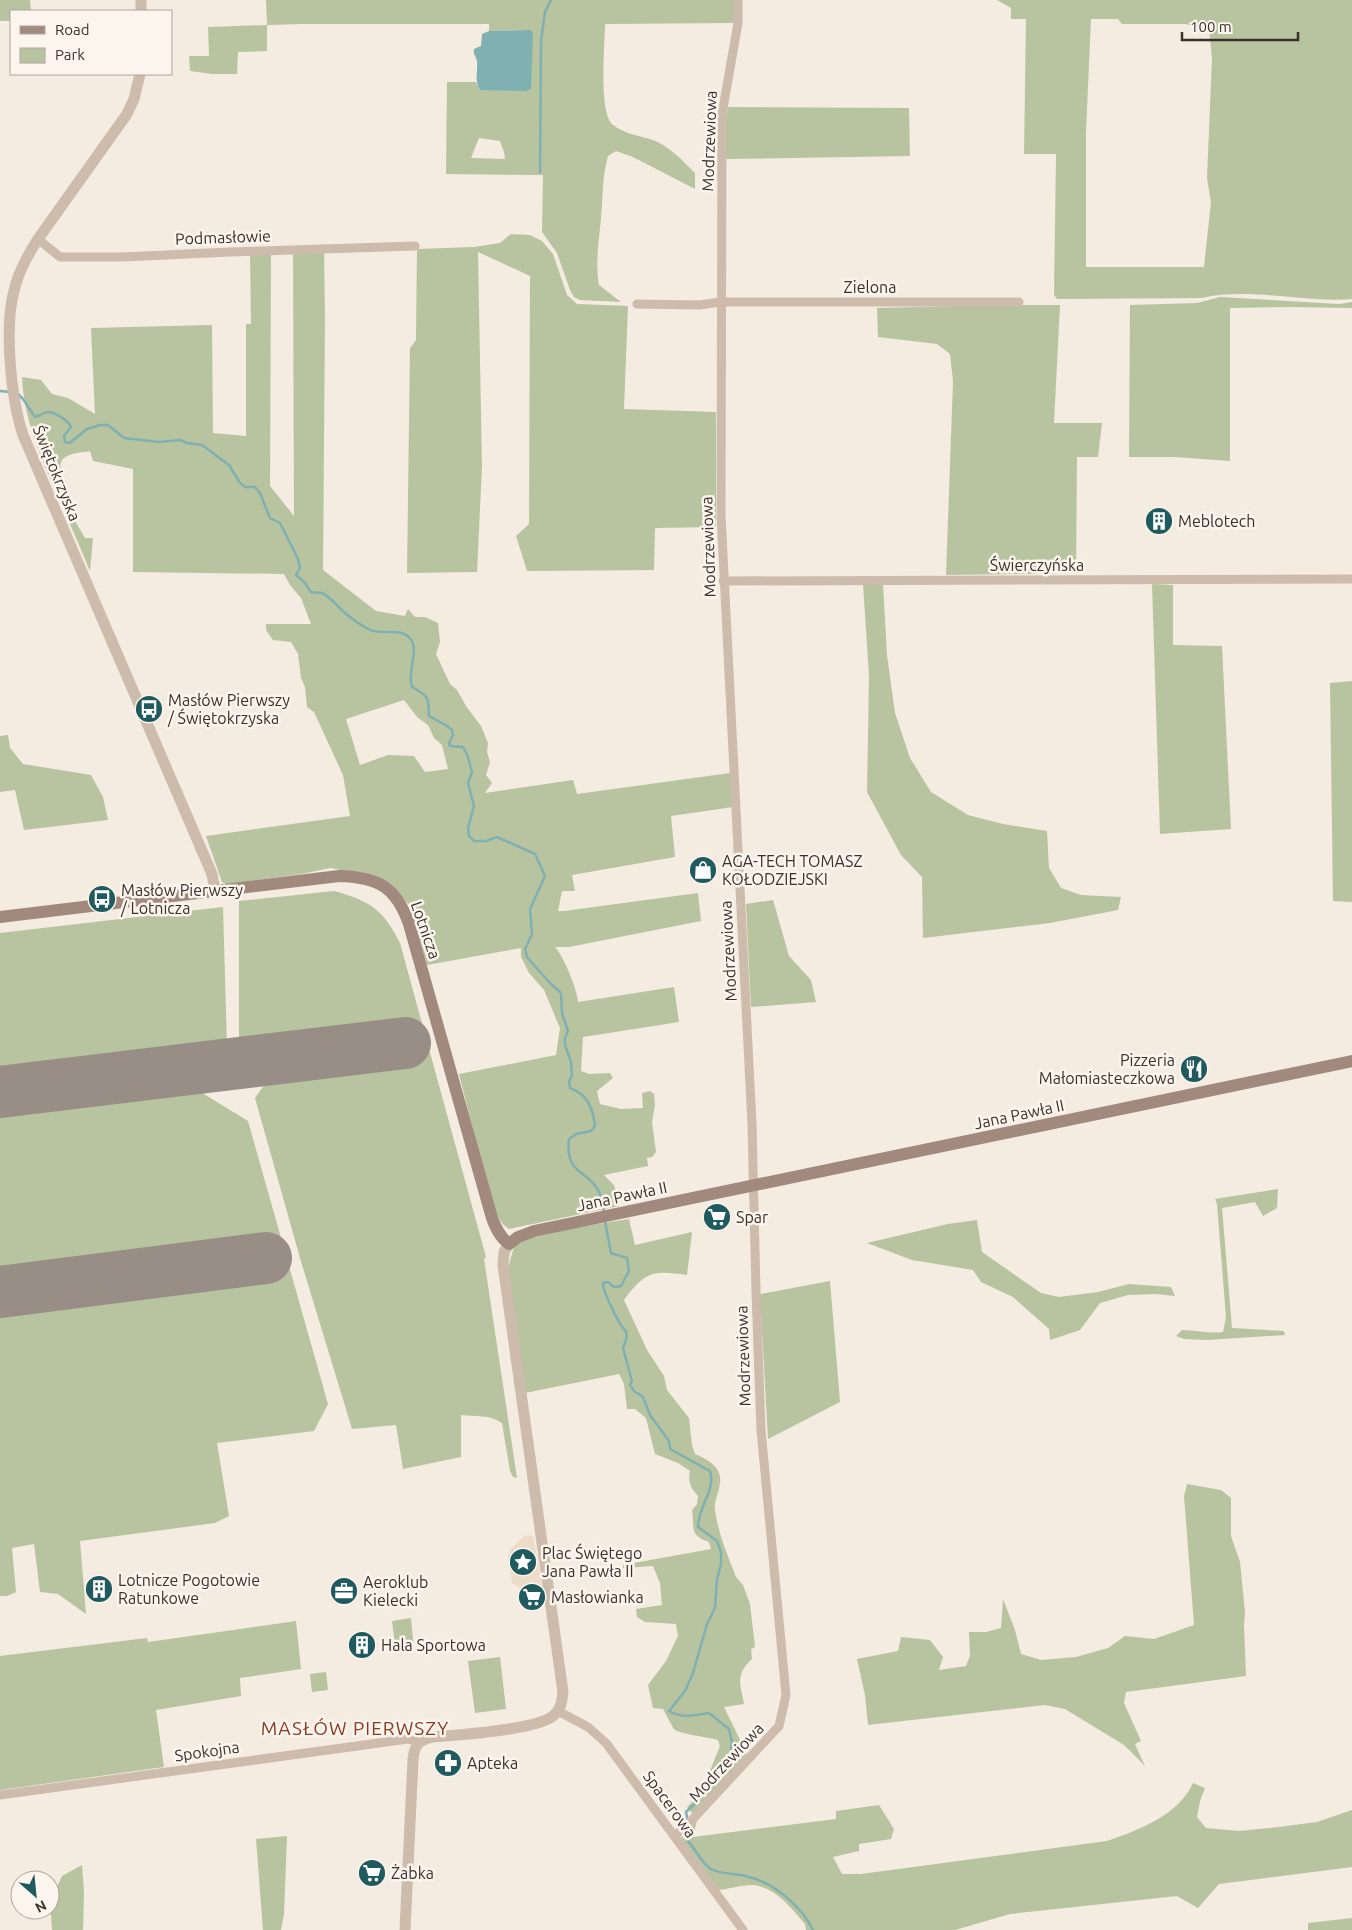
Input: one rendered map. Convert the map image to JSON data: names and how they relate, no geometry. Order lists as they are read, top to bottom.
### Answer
{
  "streets": {
    "main road": ["Lotnicza", "Jana Pawła II"],
    "street": [
      "Modrzewiowa",
      "Podmasłowie",
      "Zielona",
      "Świętokrzyska",
      "Świerczyńska",
      "Spokojna",
      "Spacerowa"
    ]
  },
  "crossings": [
    ["Modrzewiowa", "Zielona"],
    ["Modrzewiowa", "Świerczyńska"],
    ["Modrzewiowa", "Jana Pawła II"],
    ["Modrzewiowa", "Spacerowa"],
    ["Podmasłowie", "Świętokrzyska"],
    ["Świętokrzyska", "Lotnicza"],
    ["Lotnicza", "Jana Pawła II"]
  ],
  "districts": ["MASŁÓW PIERWSZY"],
  "places": {
    "building": ["Meblotech", "Lotnicze Pogotowie Ratunkowe", "Hala Sportowa"],
    "bus stop": ["Masłów Pierwszy / Świętokrzyska", "Masłów Pierwszy / Lotnicza"],
    "shop": ["AGA-TECH TOMASZ KOŁODZIEJSKI"],
    "restaurant": ["Pizzeria Małomiasteczkowa"],
    "supermarket": ["Spar", "Masłowianka", "Żabka"],
    "place": ["Plac Świętego Jana Pawła II"],
    "office": ["Aeroklub Kielecki"],
    "pharmacy": ["Apteka"]
  },
  "legend": ["Road", "Park"],
  "scale_bar": "100 m",
  "north": "bottom right"
}
